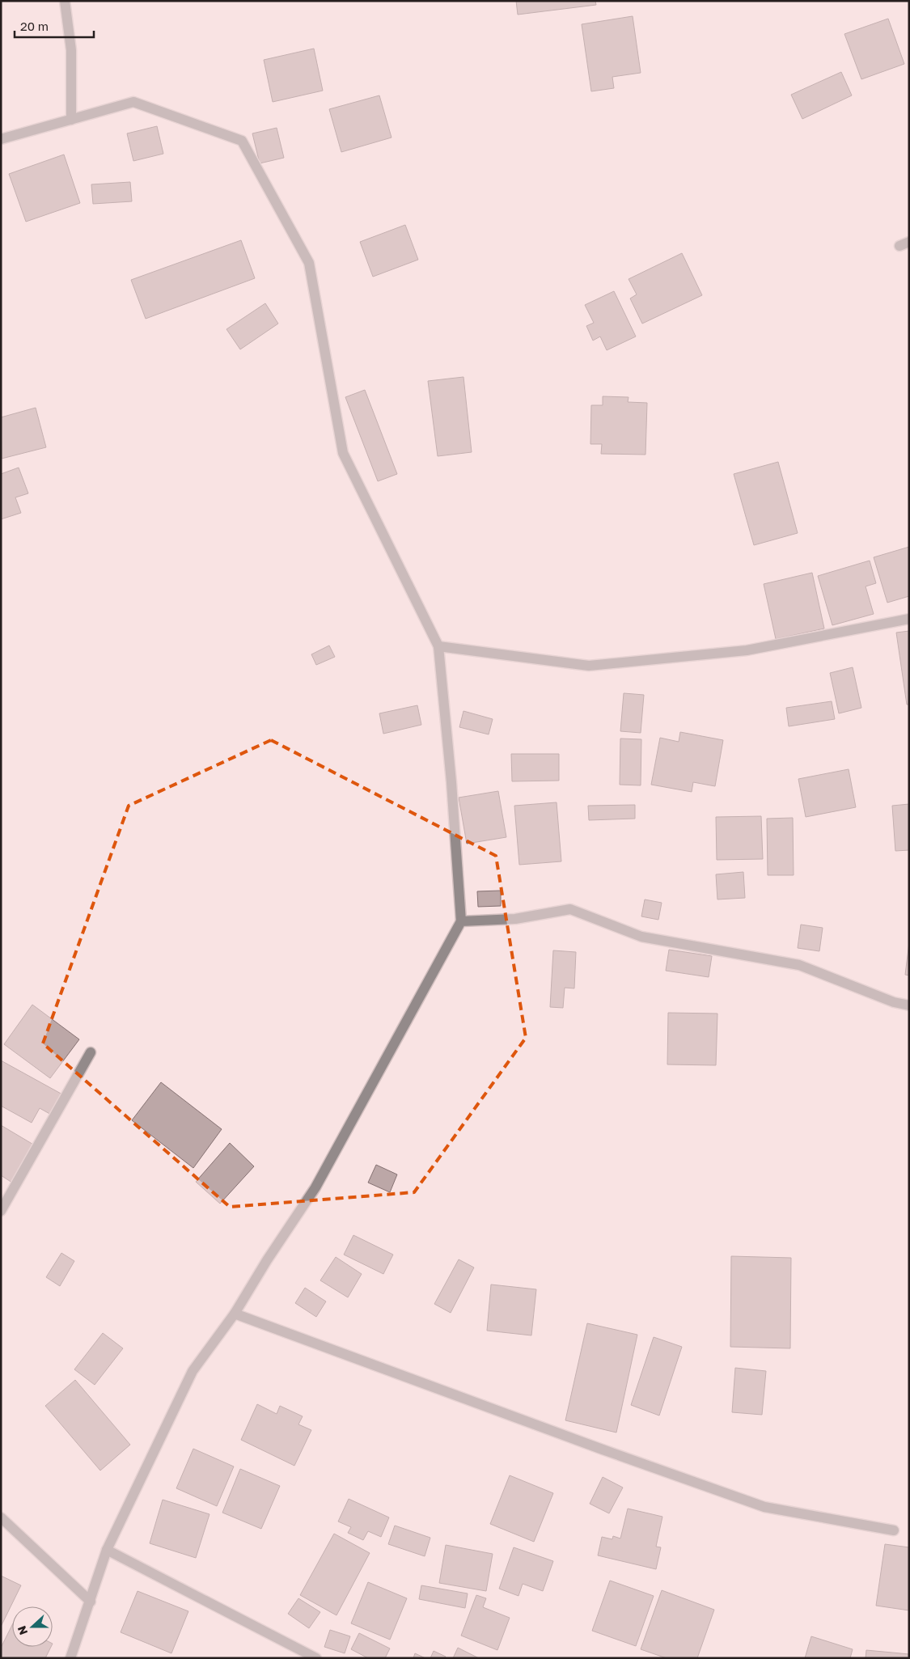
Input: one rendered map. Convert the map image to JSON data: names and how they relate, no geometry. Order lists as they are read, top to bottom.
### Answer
{
  "scale_bar": "20 m",
  "north": "left"
}
